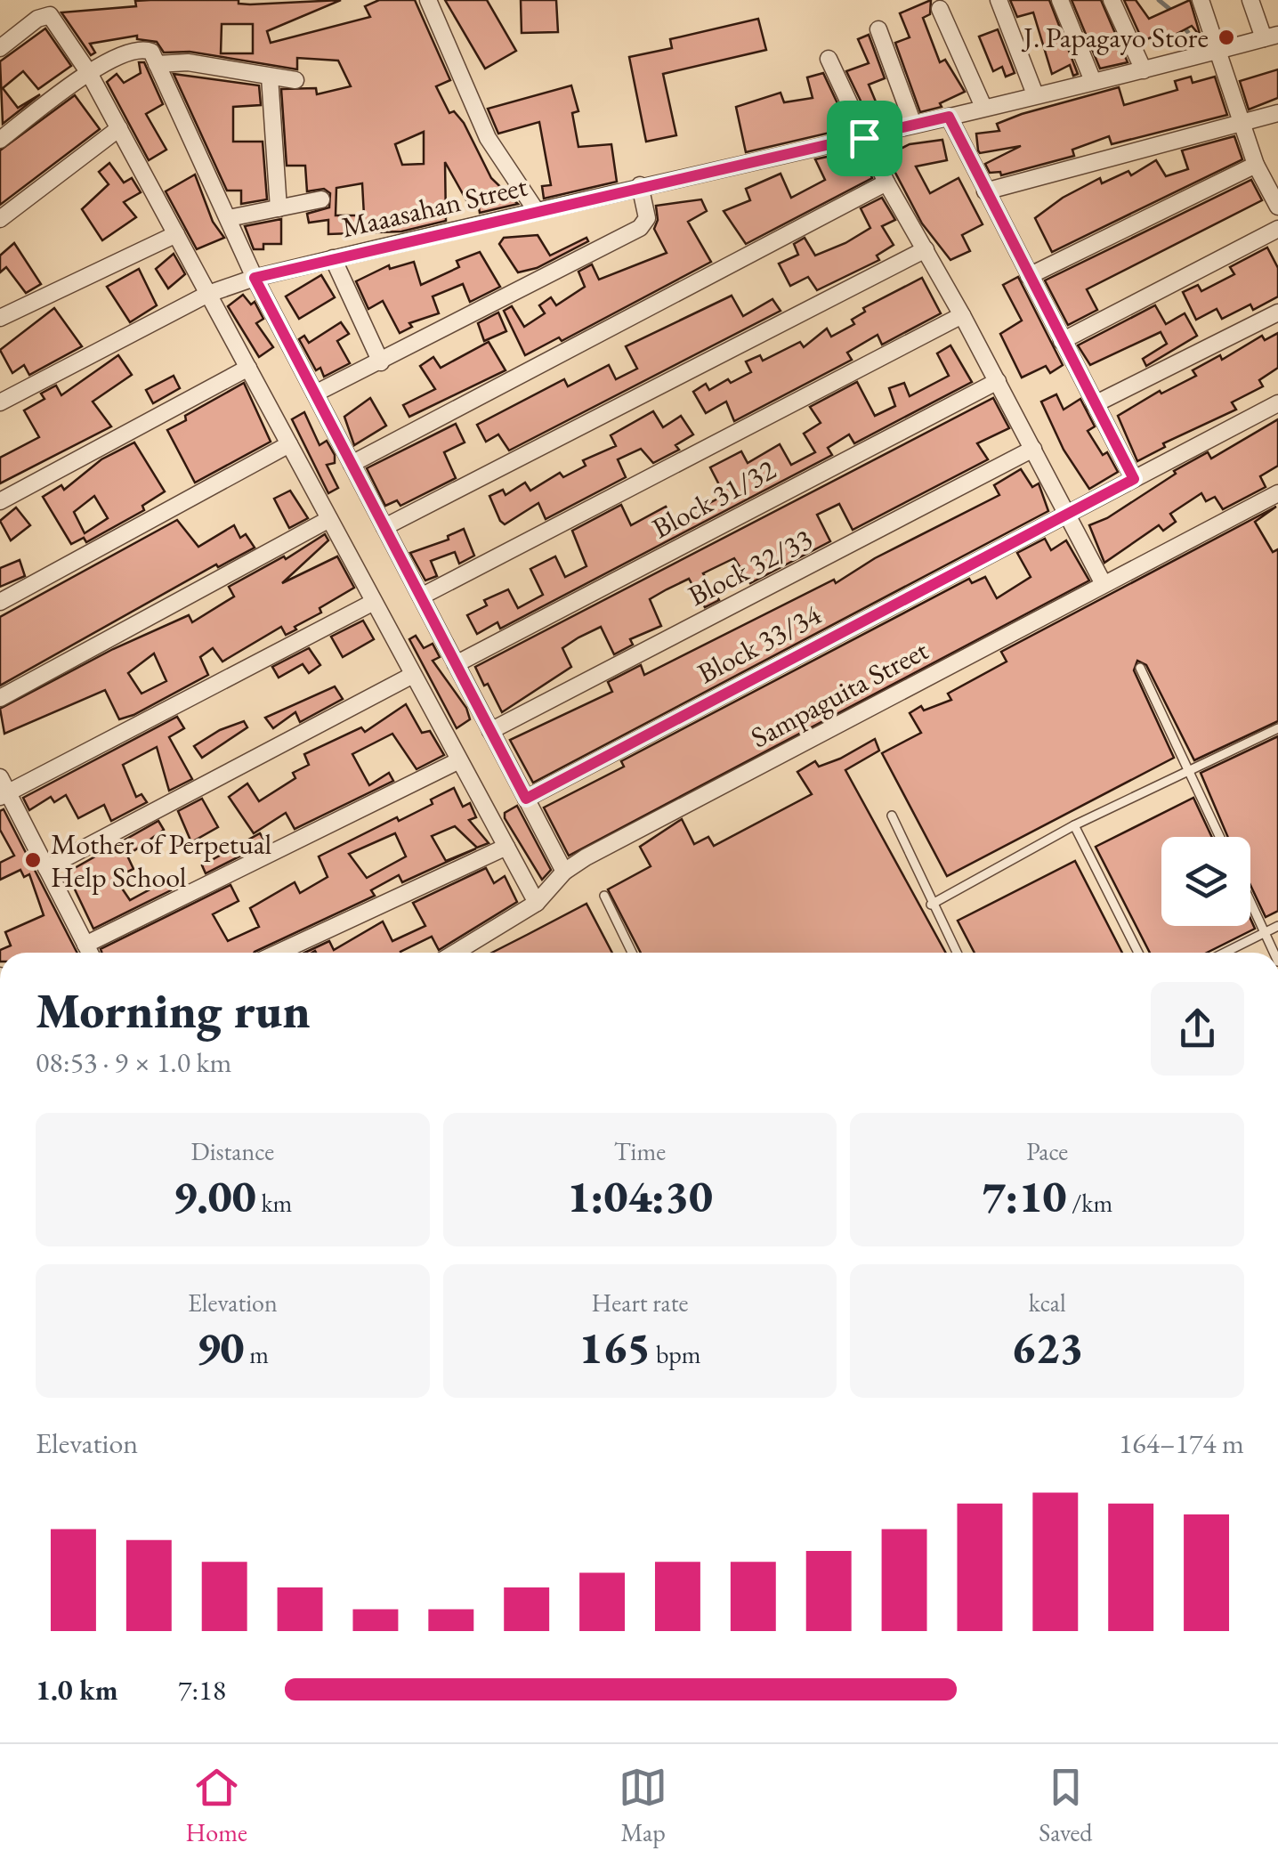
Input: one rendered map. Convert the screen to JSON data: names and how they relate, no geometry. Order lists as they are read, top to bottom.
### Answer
{
  "streets": {
    "street": [
      "Maaasahan Street",
      "Block 31/32",
      "Block 32/33",
      "Block 33/34",
      "Sampaguita Street"
    ]
  },
  "places": ["J. Papagayo Store", "Mother of Perpetual Help School"],
  "page": {
    "heading": ["Morning run", "08:53 · 9 × 1.0 km"],
    "stats": [
      ["Distance", "9.00 km"],
      ["Time", "1:04:30"],
      ["Pace", "7:10 /km"],
      ["Elevation", "90 m"],
      ["Heart rate", "165 bpm"],
      ["kcal", "623"]
    ],
    "chart": ["Elevation", "164–174 m"],
    "list": [
      {
        "name": "1.0 km",
        "note": "7:18"
      }
    ],
    "tabs": ["Home", "Map", "Saved"]
  }
}
